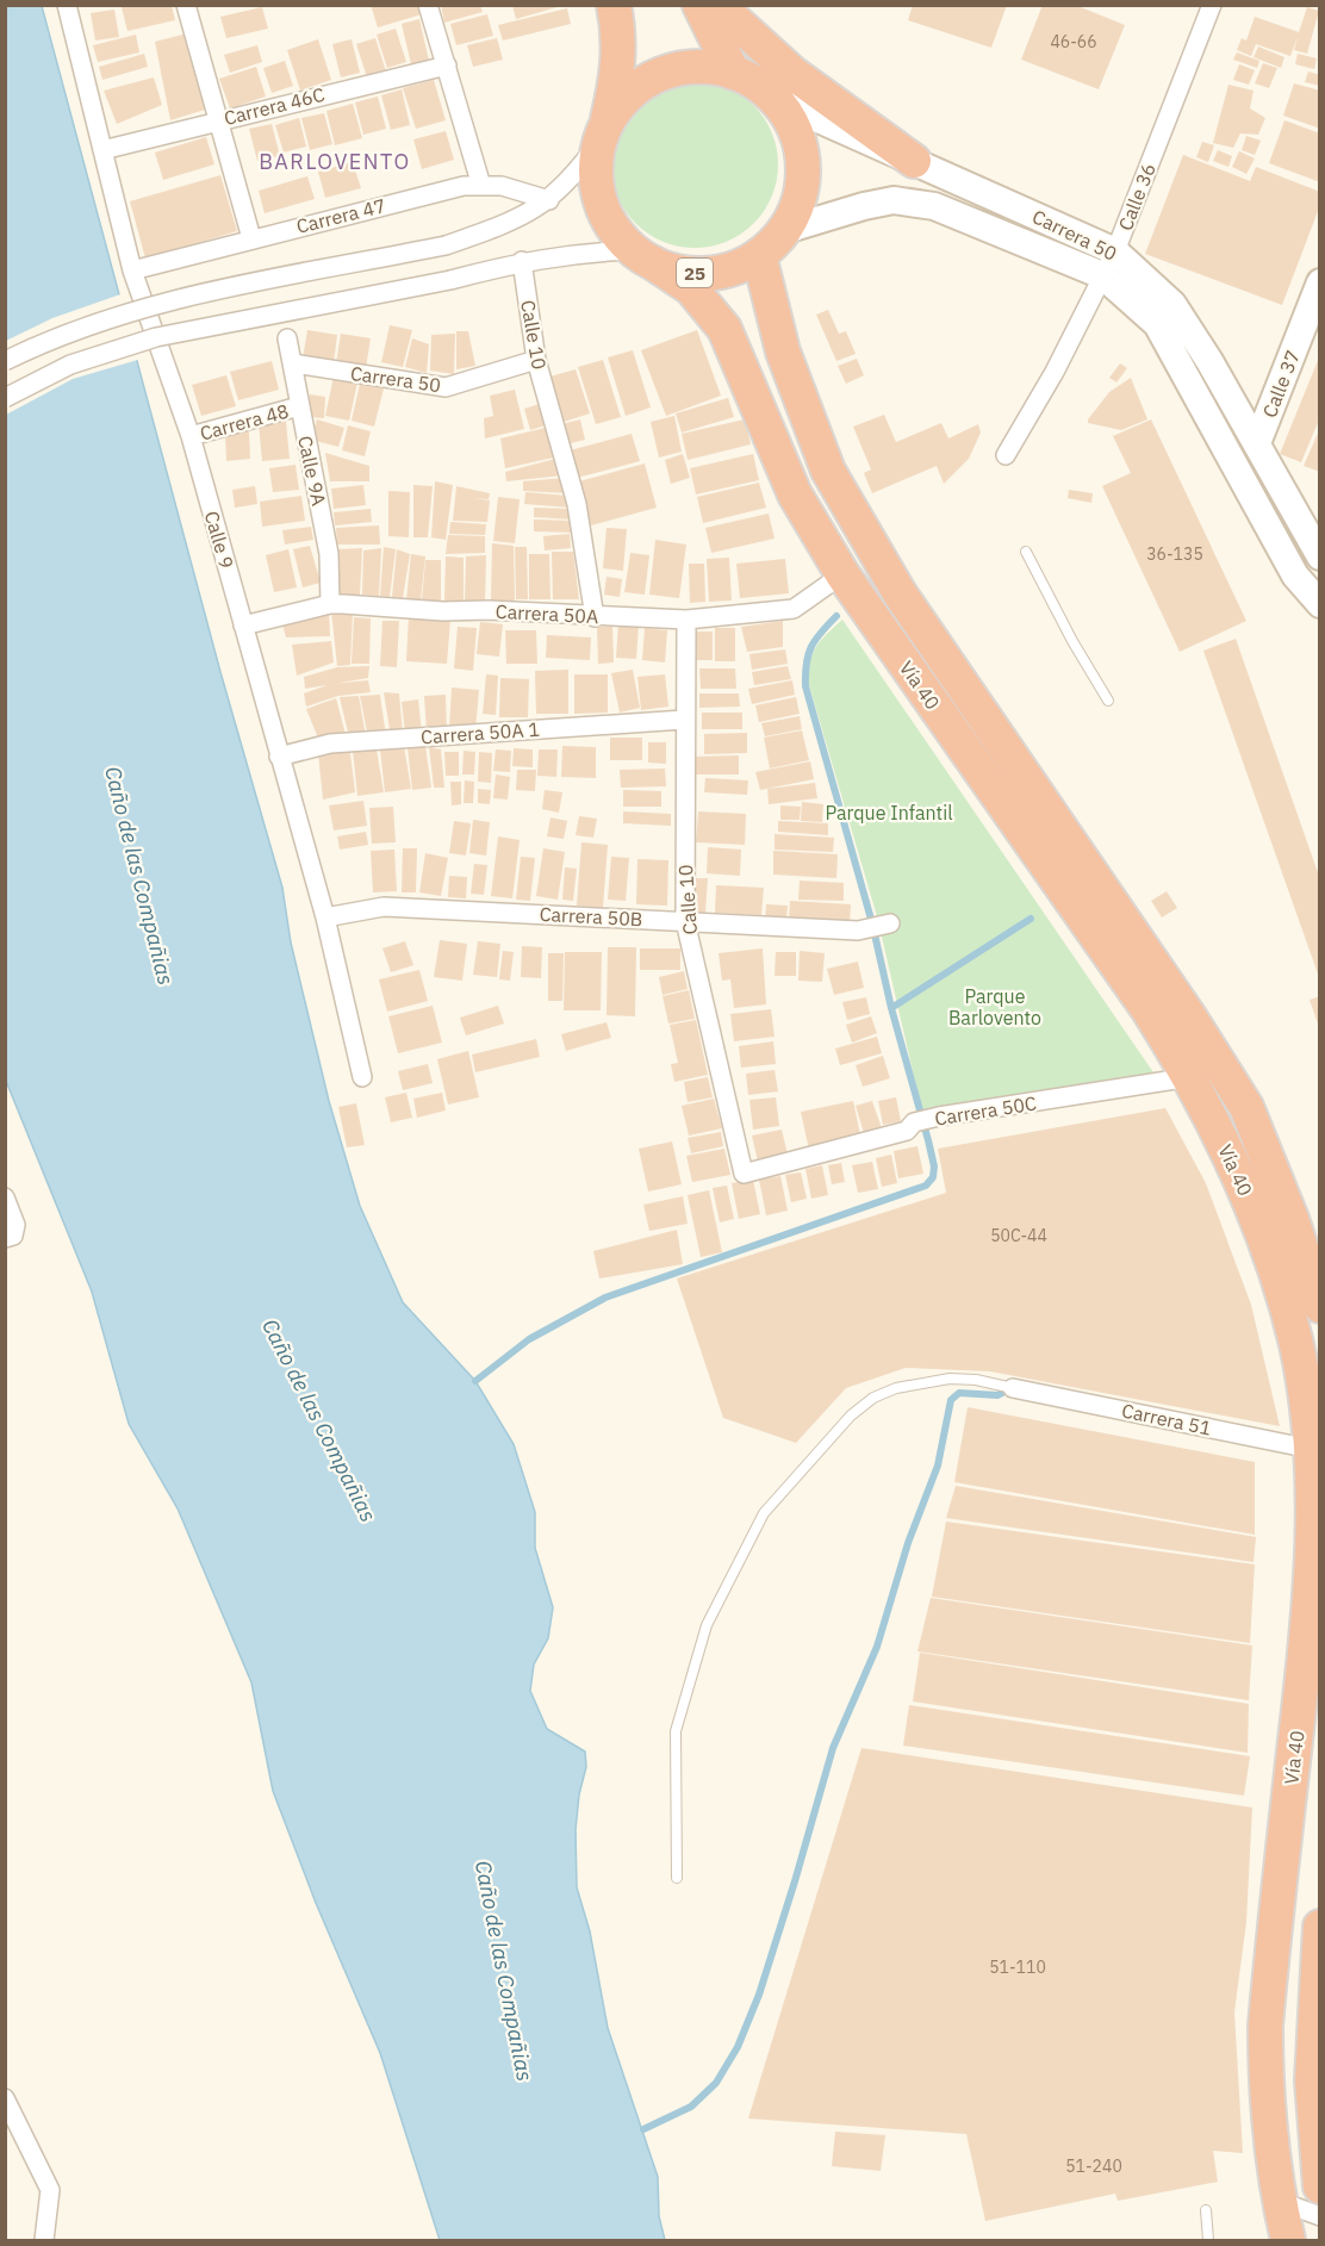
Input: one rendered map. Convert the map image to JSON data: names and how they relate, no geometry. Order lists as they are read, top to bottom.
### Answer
{
  "streets": {
    "highway": ["25", "Vía 40"],
    "street": [
      "Carrera 46C",
      "Calle 36",
      "Carrera 47",
      "Carrera 50",
      "Calle 10",
      "Calle 37",
      "Carrera 48",
      "Calle 9A",
      "Calle 9",
      "Carrera 50A",
      "Carrera 50A 1",
      "Carrera 50B",
      "Carrera 50C",
      "Carrera 51"
    ]
  },
  "crossings": [
    ["Carrera 46C", "Calle 9"],
    ["Calle 36", "Carrera 50"],
    ["Carrera 47", "Calle 9"],
    ["Carrera 50", "25"],
    ["Carrera 50", "Calle 10"],
    ["Carrera 50", "Calle 37"],
    ["Carrera 50", "Calle 9A"],
    ["Carrera 50", "Vía 40"],
    ["25", "Vía 40"],
    ["Calle 10", "Carrera 50A"],
    ["Calle 10", "Carrera 50A 1"],
    ["Calle 10", "Carrera 50B"],
    ["Calle 10", "Carrera 50C"],
    ["Carrera 48", "Calle 9A"],
    ["Carrera 48", "Calle 9"],
    ["Calle 9A", "Carrera 50A"],
    ["Calle 9", "Carrera 50A"],
    ["Calle 9", "Carrera 50A 1"],
    ["Calle 9", "Carrera 50B"],
    ["Carrera 50A", "Vía 40"],
    ["Vía 40", "Carrera 50C"],
    ["Vía 40", "Carrera 51"]
  ],
  "districts": ["BARLOVENTO"],
  "water": ["Caño de las Compañias"],
  "parks": ["Parque Infantil", "Parque Barlovento"],
  "house_numbers": [
    "46-66",
    "36-135",
    "50C-44",
    "51-110",
    "51-240"
  ]
}
